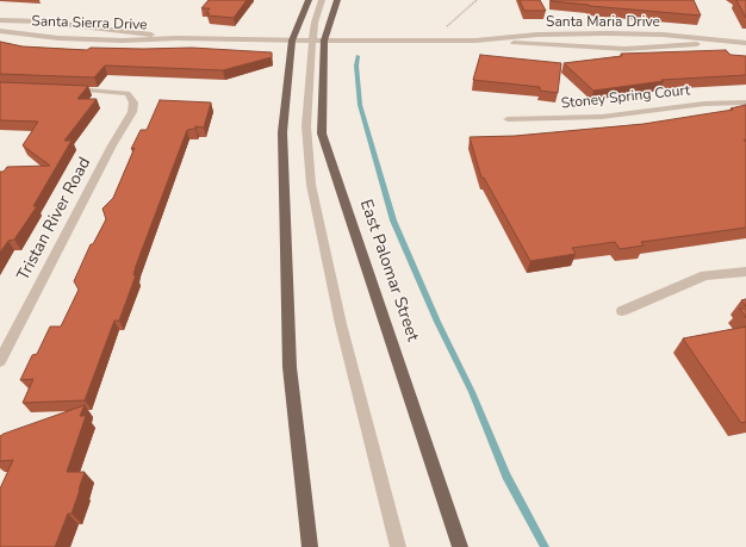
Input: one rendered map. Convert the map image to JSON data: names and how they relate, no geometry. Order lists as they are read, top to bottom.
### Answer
{
  "streets": {
    "main road": ["East Palomar Street"],
    "street": [
      "Santa Maria Drive",
      "Santa Sierra Drive",
      "Stoney Spring Court",
      "Tristan River Road"
    ]
  },
  "crossings": [
    ["Santa Maria Drive", "Santa Sierra Drive"],
    ["Santa Maria Drive", "East Palomar Street"]
  ]
}
